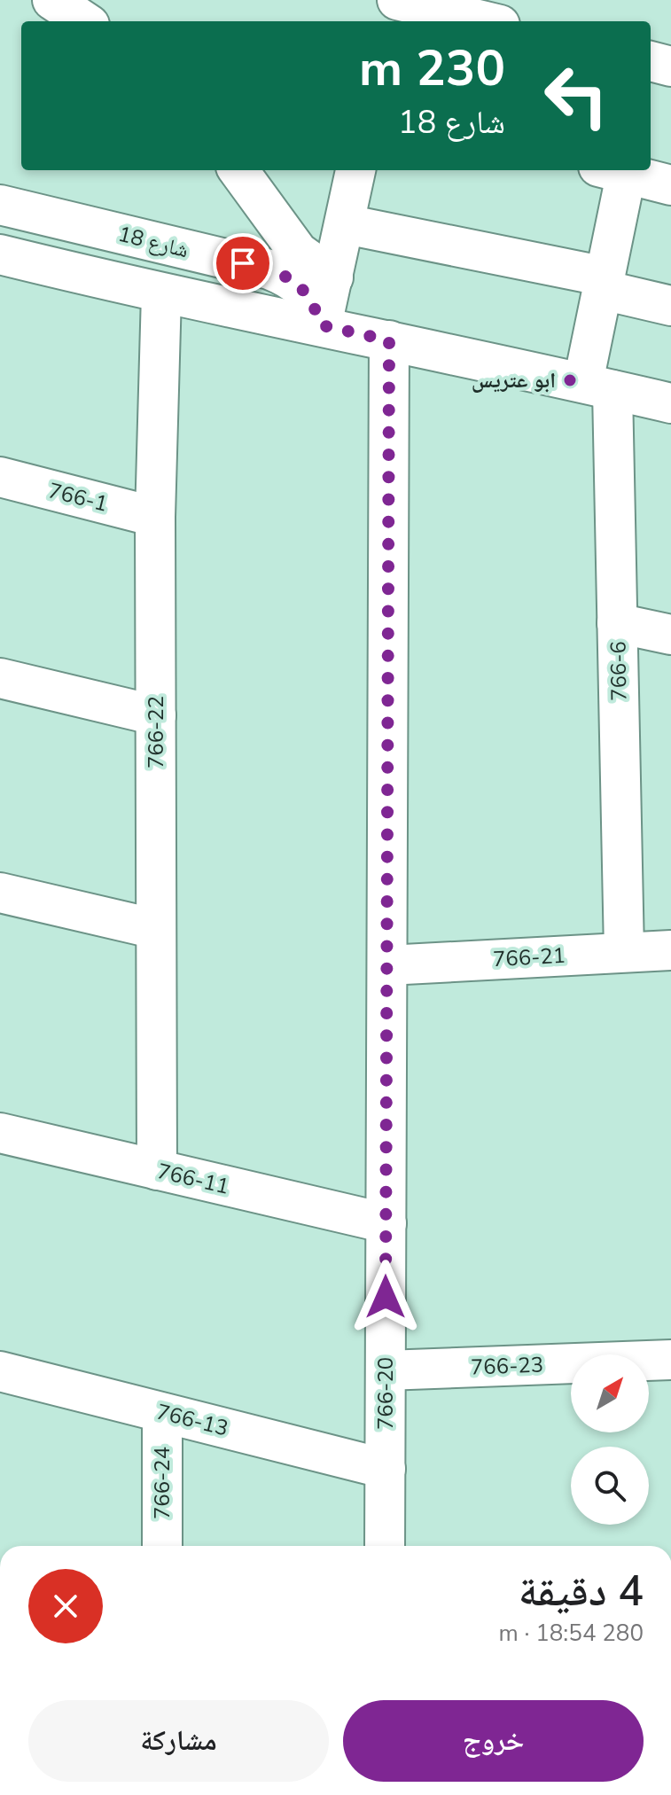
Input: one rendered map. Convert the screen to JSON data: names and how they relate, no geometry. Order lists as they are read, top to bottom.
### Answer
{
  "streets": {
    "street": [
      "شارع 18",
      "766-1",
      "766-6",
      "766-22",
      "766-21",
      "766-11",
      "766-23",
      "766-20",
      "766-13",
      "766-24"
    ]
  },
  "crossings": [
    ["766-1", "766-22"],
    ["766-6", "766-21"],
    ["766-22", "766-11"],
    ["766-21", "766-20"],
    ["766-11", "766-20"],
    ["766-23", "766-20"],
    ["766-20", "766-13"],
    ["766-13", "766-24"]
  ],
  "places": ["ابو عتريس"],
  "north": "top right",
  "page": {
    "turn": ["230 m", "شارع 18"],
    "heading": ["4 دقيقة", "280 m · 18:54"],
    "buttons": ["خروج", "مشاركة"]
  }
}
